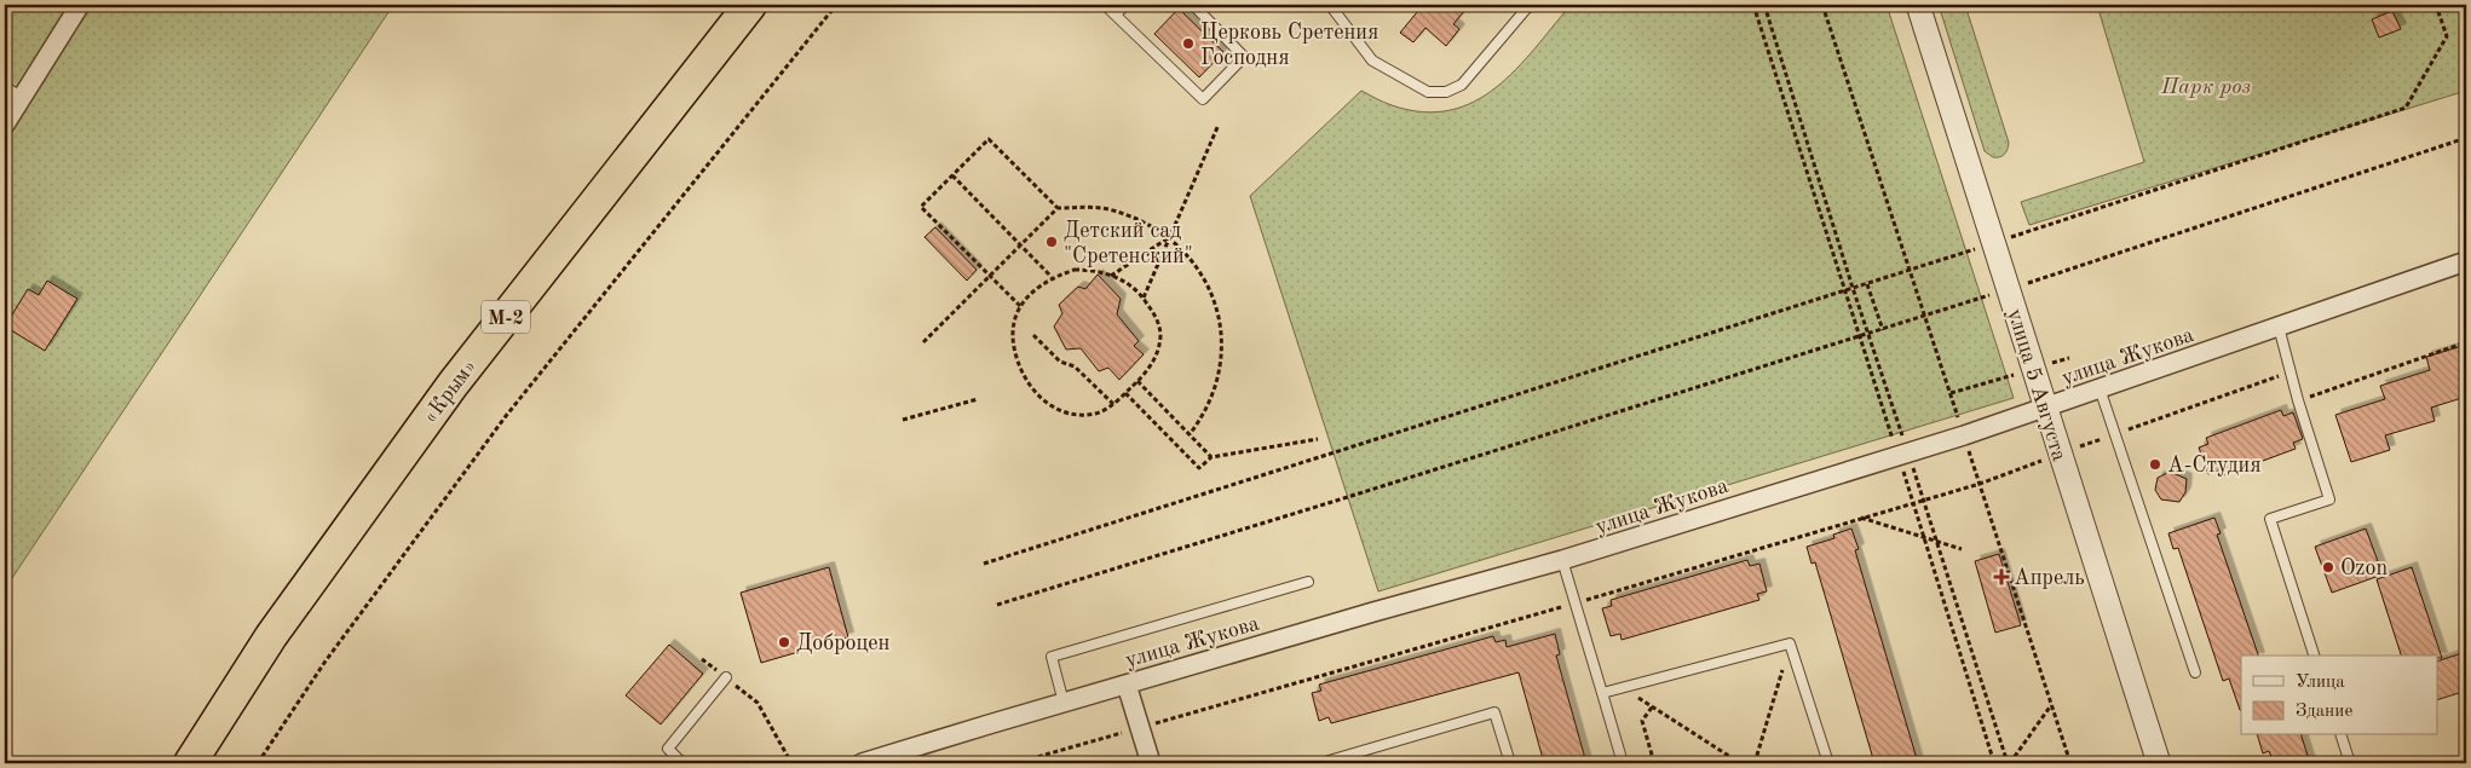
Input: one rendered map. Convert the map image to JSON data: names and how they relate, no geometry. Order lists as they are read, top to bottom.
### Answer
{
  "streets": {
    "highway": ["М-2", "«Крым»"],
    "street": ["улица Жукова", "улица 5 Августа"]
  },
  "crossings": [
    ["улица Жукова", "улица 5 Августа"]
  ],
  "parks": ["Парк роз"],
  "places": {
    "other": [
      "Церковь Сретения Господня",
      "Детский сад \"Сретенский\"",
      "А-Студия",
      "Ozon",
      "Доброцен"
    ],
    "health": ["Апрель"]
  },
  "legend": ["Улица", "Здание"]
}
